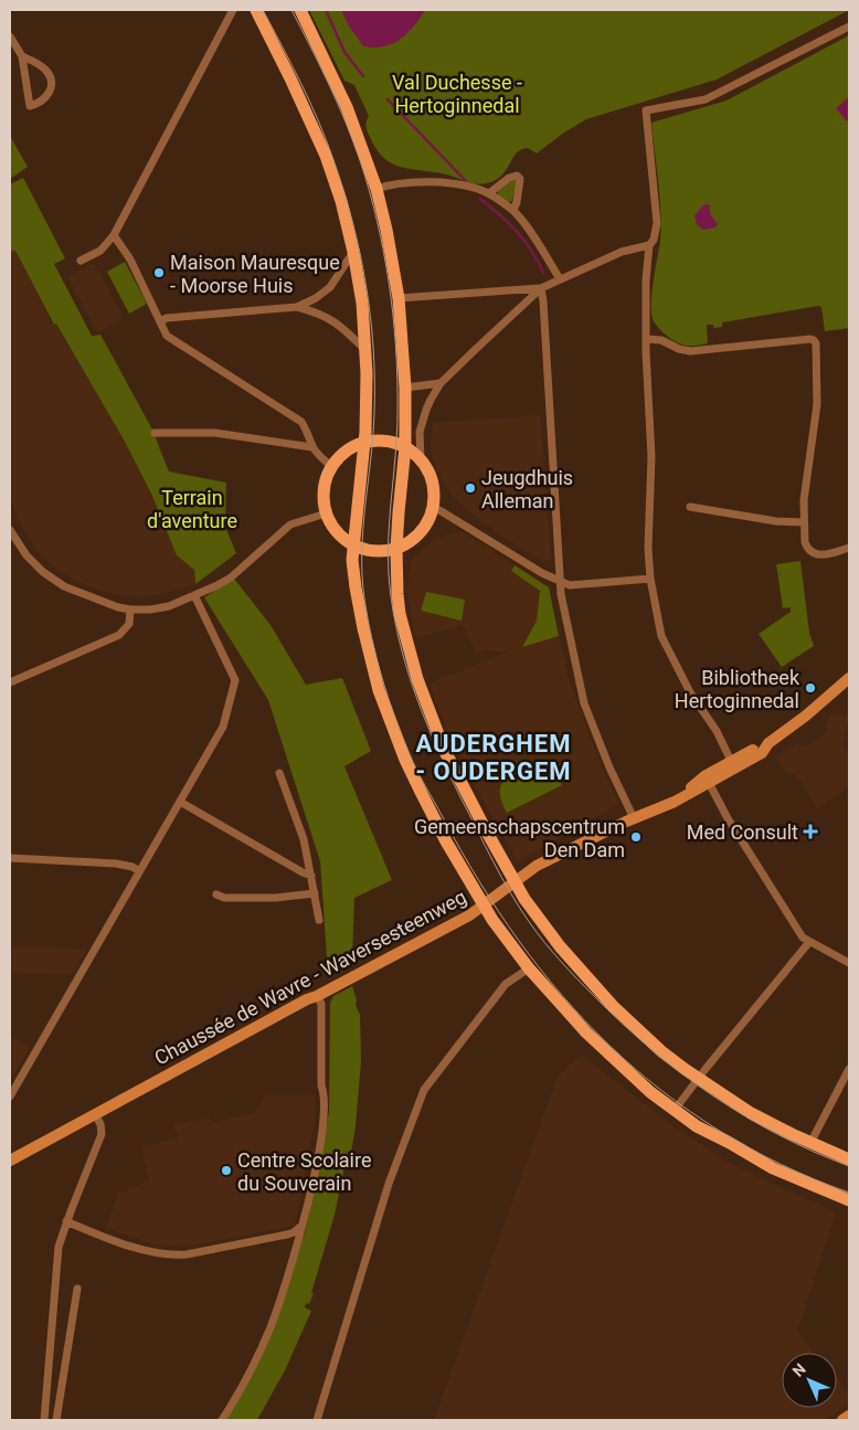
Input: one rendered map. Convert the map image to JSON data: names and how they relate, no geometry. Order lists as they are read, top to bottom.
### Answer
{
  "streets": {
    "main road": ["Chaussée de Wavre - Waversesteenweg"]
  },
  "districts": ["AUDERGHEM - OUDERGEM"],
  "parks": ["Val Duchesse - Hertoginnedal", "Terrain d'aventure"],
  "places": {
    "other": [
      "Maison Mauresque - Moorse Huis",
      "Jeugdhuis Alleman",
      "Bibliotheek Hertoginnedal",
      "Gemeenschapscentrum Den Dam",
      "Centre Scolaire du Souverain"
    ],
    "health": ["Med Consult"]
  },
  "north": "top left"
}
